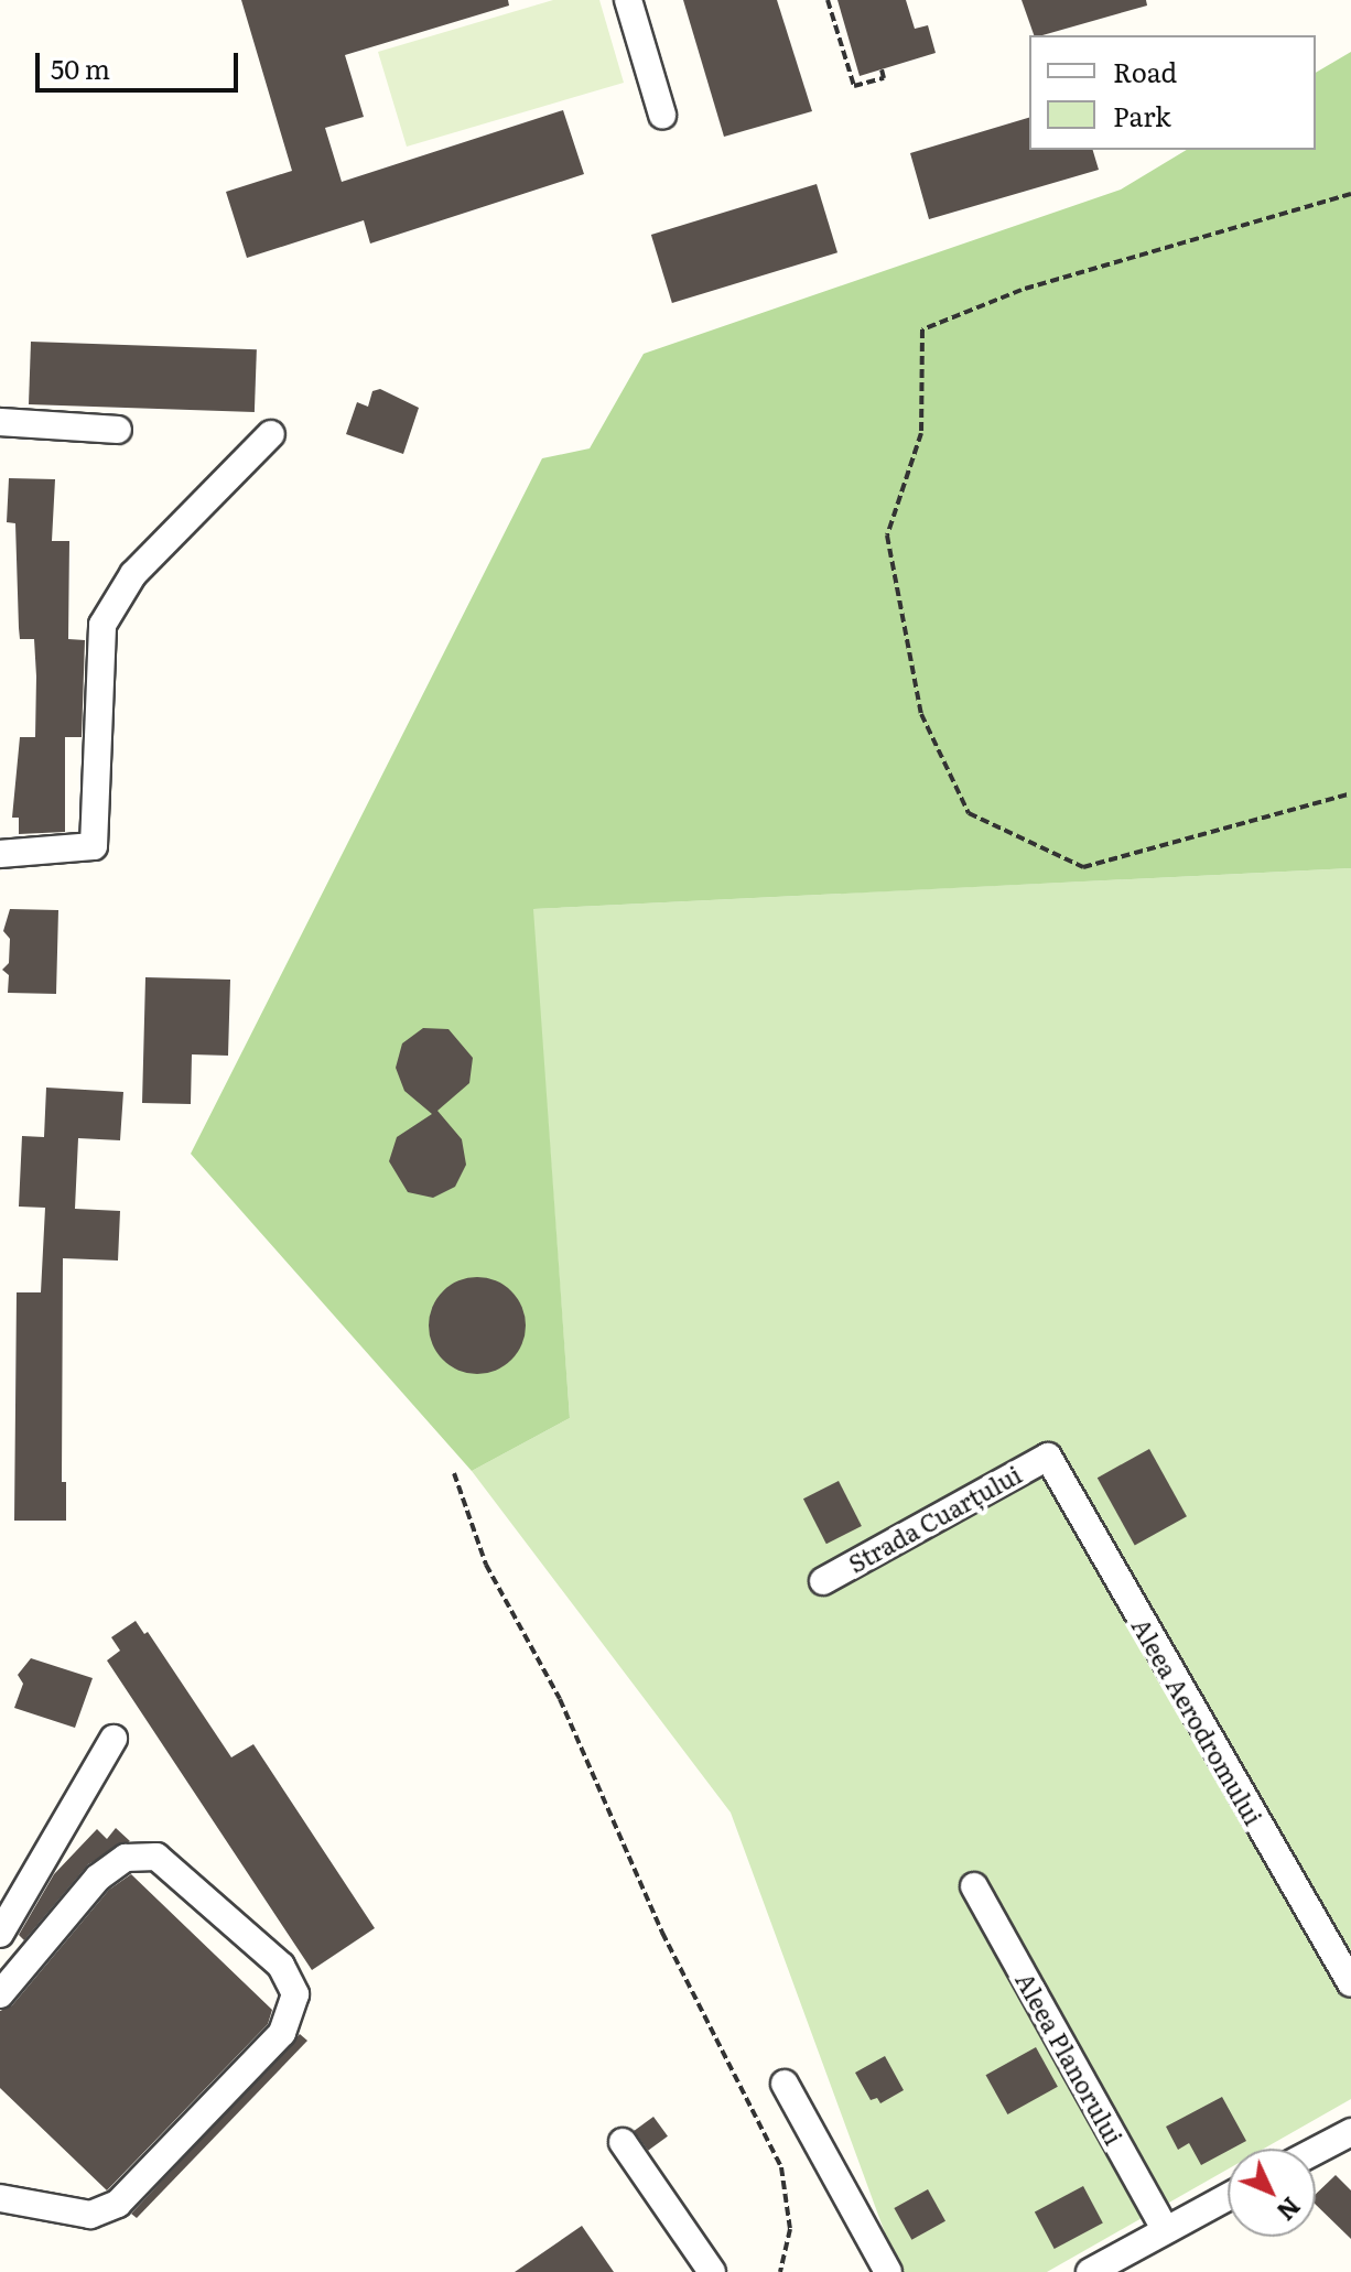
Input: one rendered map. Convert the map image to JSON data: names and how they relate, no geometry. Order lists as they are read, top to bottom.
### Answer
{
  "streets": {
    "street": ["Strada Cuarțului", "Aleea Aerodromului", "Aleea Planorului"]
  },
  "crossings": [
    ["Strada Cuarțului", "Aleea Aerodromului"]
  ],
  "legend": ["Road", "Park"],
  "scale_bar": "50 m",
  "north": "bottom right"
}
